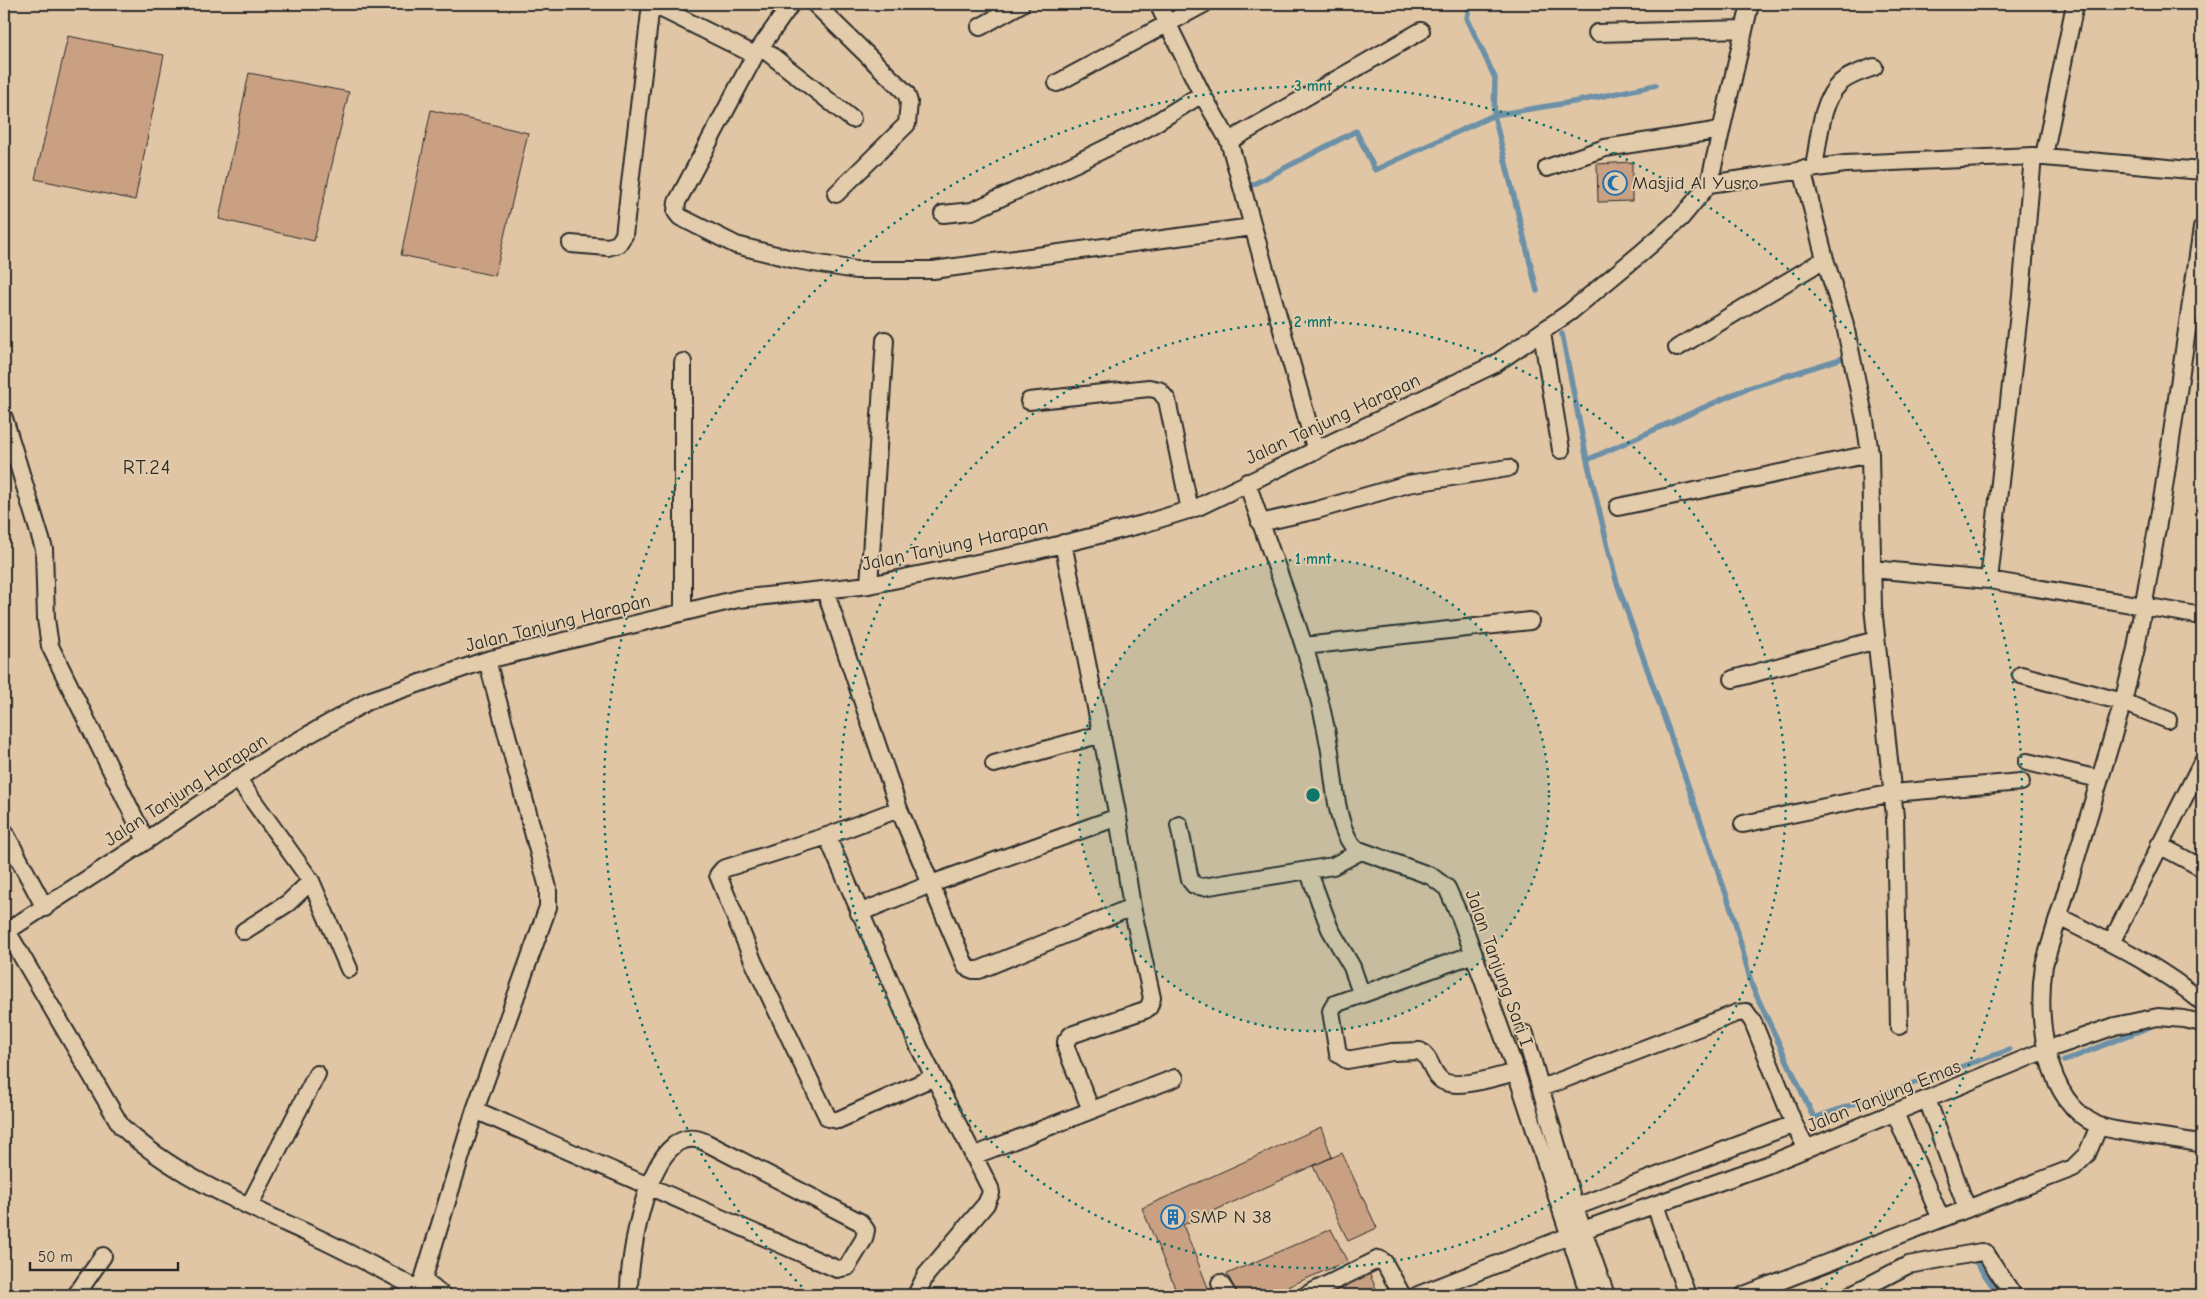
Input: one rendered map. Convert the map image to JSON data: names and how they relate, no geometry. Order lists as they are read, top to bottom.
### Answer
{
  "streets": {
    "street": ["Jalan Tanjung Harapan", "Jalan Tanjung Sari I", "Jalan Tanjung Emas"]
  },
  "crossings": [
    ["Jalan Tanjung Sari I", "Jalan Tanjung Emas"]
  ],
  "districts": ["RT.24"],
  "places": {
    "mosque": ["Masjid Al Yusro"],
    "building": ["SMP N 38"]
  },
  "scale_bar": "50 m",
  "rings": ["3 mnt", "2 mnt", "1 mnt"]
}
